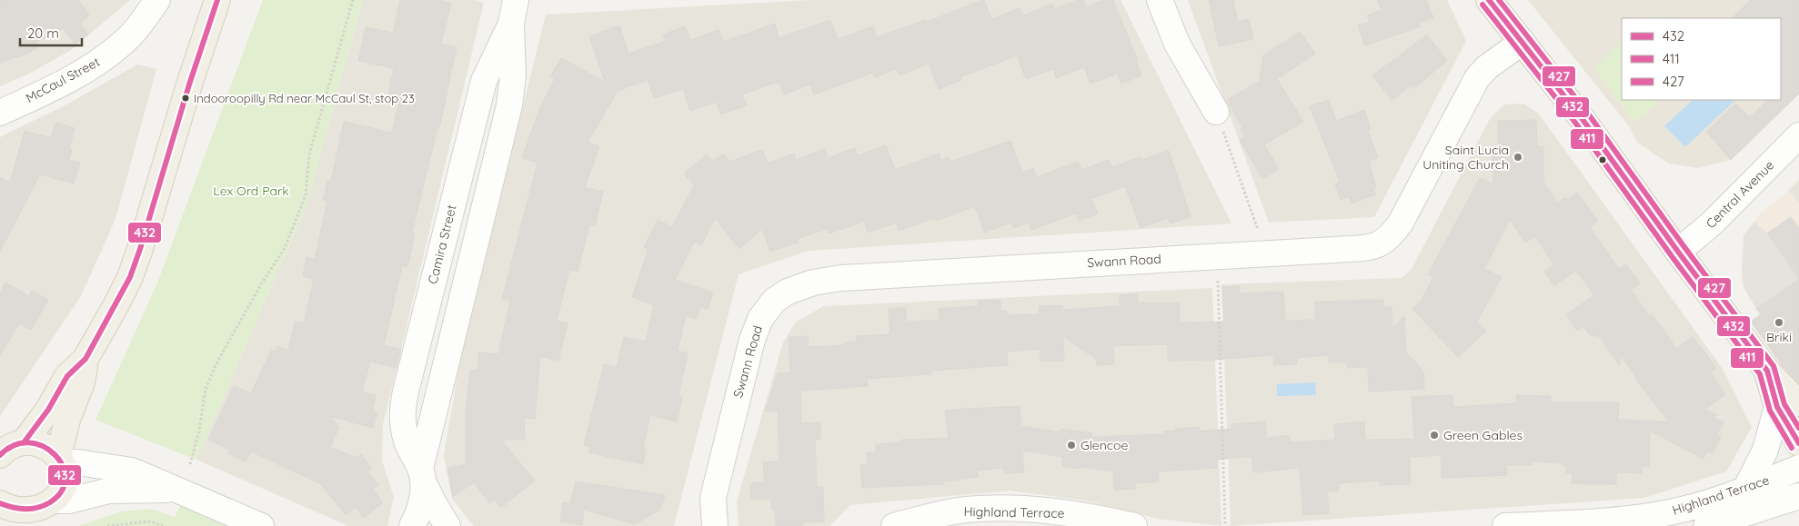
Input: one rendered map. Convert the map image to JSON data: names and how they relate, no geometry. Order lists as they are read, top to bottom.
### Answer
{
  "streets": {
    "street": [
      "McCaul Street",
      "Central Avenue",
      "Camira Street",
      "Swann Road",
      "Highland Terrace"
    ]
  },
  "parks": ["Lex Ord Park"],
  "places": [
    "Indooroopilly Rd near McCaul St, stop 23",
    "Saint Lucia Uniting Church",
    "Briki",
    "Green Gables",
    "Glencoe"
  ],
  "lines": ["transit line 432", "transit line 427", "transit line 411"],
  "legend": ["432", "411", "427"],
  "scale_bar": "20 m"
}
